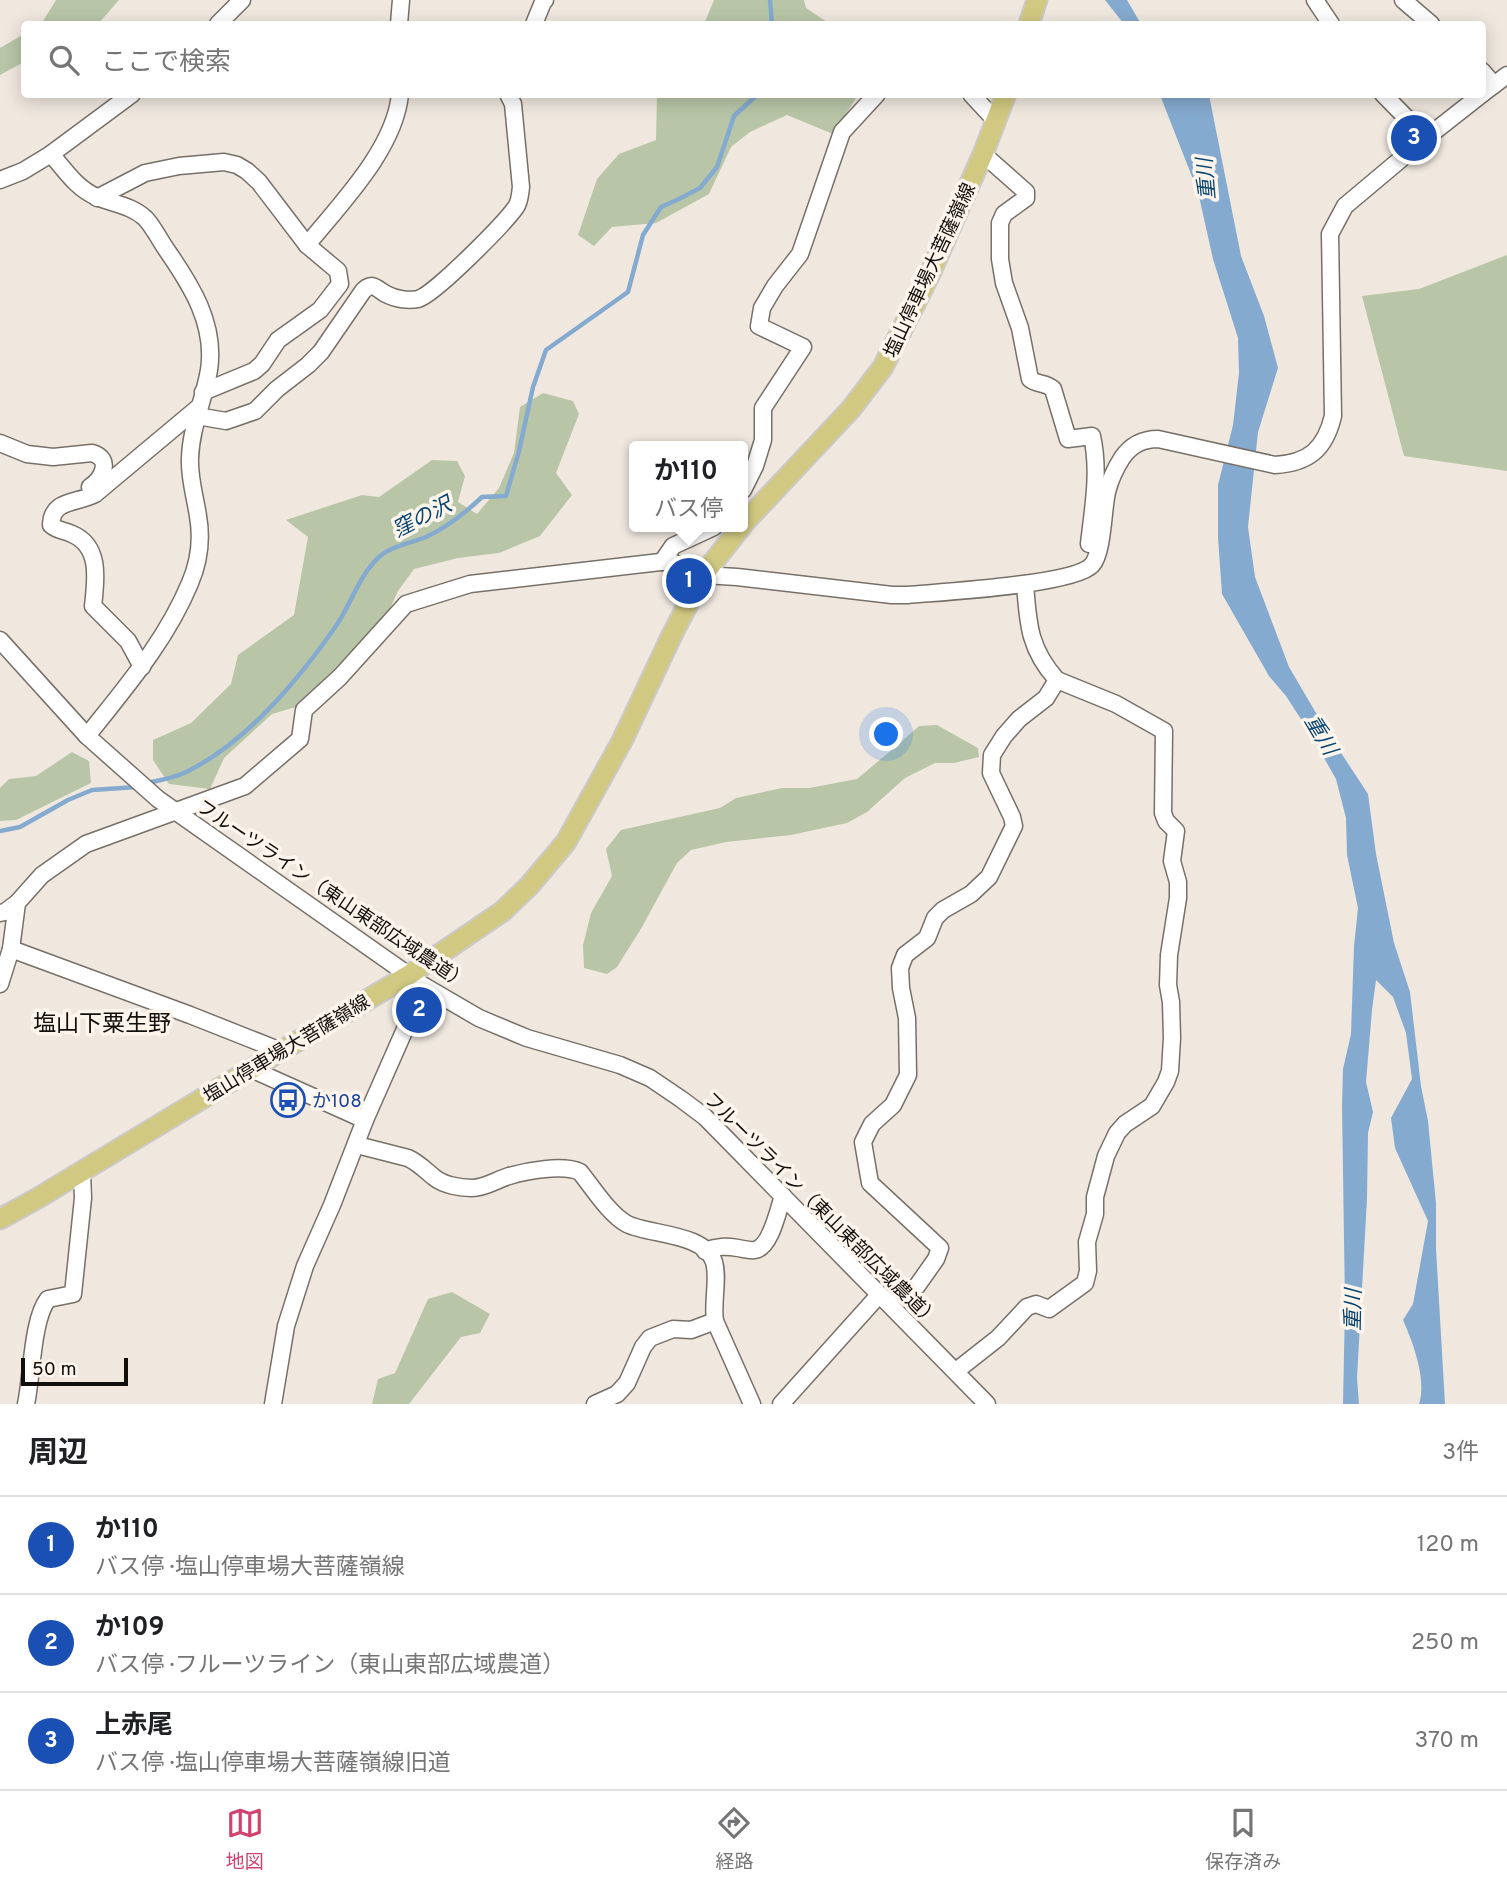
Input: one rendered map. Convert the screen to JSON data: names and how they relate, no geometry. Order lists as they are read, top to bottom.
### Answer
{
  "streets": {
    "main road": ["塩山停車場大菩薩嶺線"],
    "street": ["フルーツライン（東山東部広域農道）"]
  },
  "crossings": [
    ["塩山停車場大菩薩嶺線", "フルーツライン（東山東部広域農道）"]
  ],
  "districts": ["塩山下粟生野"],
  "water": ["重川", "窪の沢"],
  "places": {
    "bus stop": ["か108"]
  },
  "scale_bar": "50 m",
  "page": {
    "search": "ここで検索",
    "pins": ["3", "1", "2"],
    "popup": ["か110", "バス停"],
    "scale": "50 m",
    "heading": ["周辺", "3件"],
    "list": [
      {
        "mark": "1",
        "name": "か110",
        "note": "バス停 · 塩山停車場大菩薩嶺線",
        "value": "120 m"
      },
      {
        "mark": "2",
        "name": "か109",
        "note": "バス停 · フルーツライン（東山東部広域農道）",
        "value": "250 m"
      },
      {
        "mark": "3",
        "name": "上赤尾",
        "note": "バス停 · 塩山停車場大菩薩嶺線旧道",
        "value": "370 m"
      }
    ],
    "nav": ["地図", "経路", "保存済み"]
  }
}
